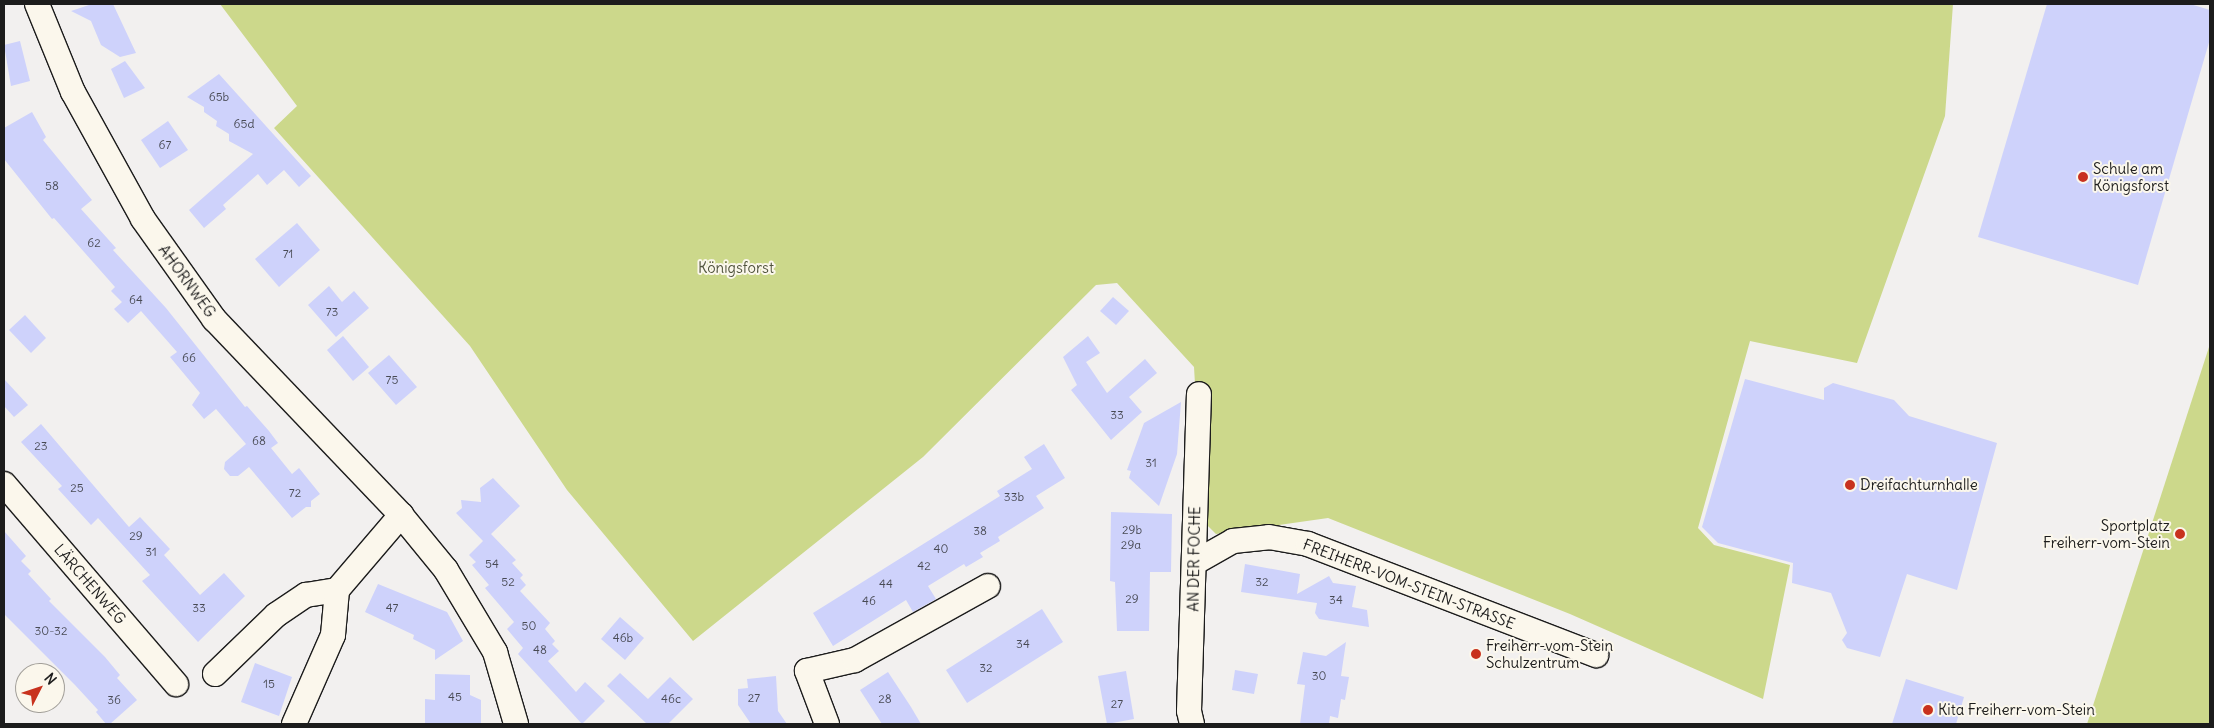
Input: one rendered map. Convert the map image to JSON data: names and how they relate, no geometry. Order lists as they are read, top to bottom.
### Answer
{
  "streets": {
    "street": [
      "AHORNWEG",
      "AN DER FOCHE",
      "LÄRCHENWEG",
      "FREIHERR-VOM-STEIN-STRASSE"
    ]
  },
  "crossings": [
    ["AN DER FOCHE", "FREIHERR-VOM-STEIN-STRASSE"]
  ],
  "parks": ["Königsforst"],
  "places": [
    "Schule am Königsforst",
    "Dreifachturnhalle",
    "Sportplatz Freiherr-vom-Stein",
    "Freiherr-vom-Stein Schulzentrum",
    "Kita Freiherr-vom-Stein"
  ],
  "house_numbers": [
    "65b",
    "65d",
    "67",
    "58",
    "62",
    "71",
    "64",
    "73",
    "66",
    "75",
    "33",
    "68",
    "23",
    "31",
    "25",
    "72",
    "33b",
    "29b",
    "38",
    "29",
    "29a",
    "40",
    "31",
    "54",
    "42",
    "52",
    "32",
    "44",
    "29",
    "34",
    "46",
    "33",
    "47",
    "50",
    "30-32",
    "46b",
    "34",
    "48",
    "32",
    "30",
    "15",
    "45",
    "27",
    "46c",
    "28",
    "36",
    "27"
  ],
  "north": "top right"
}
